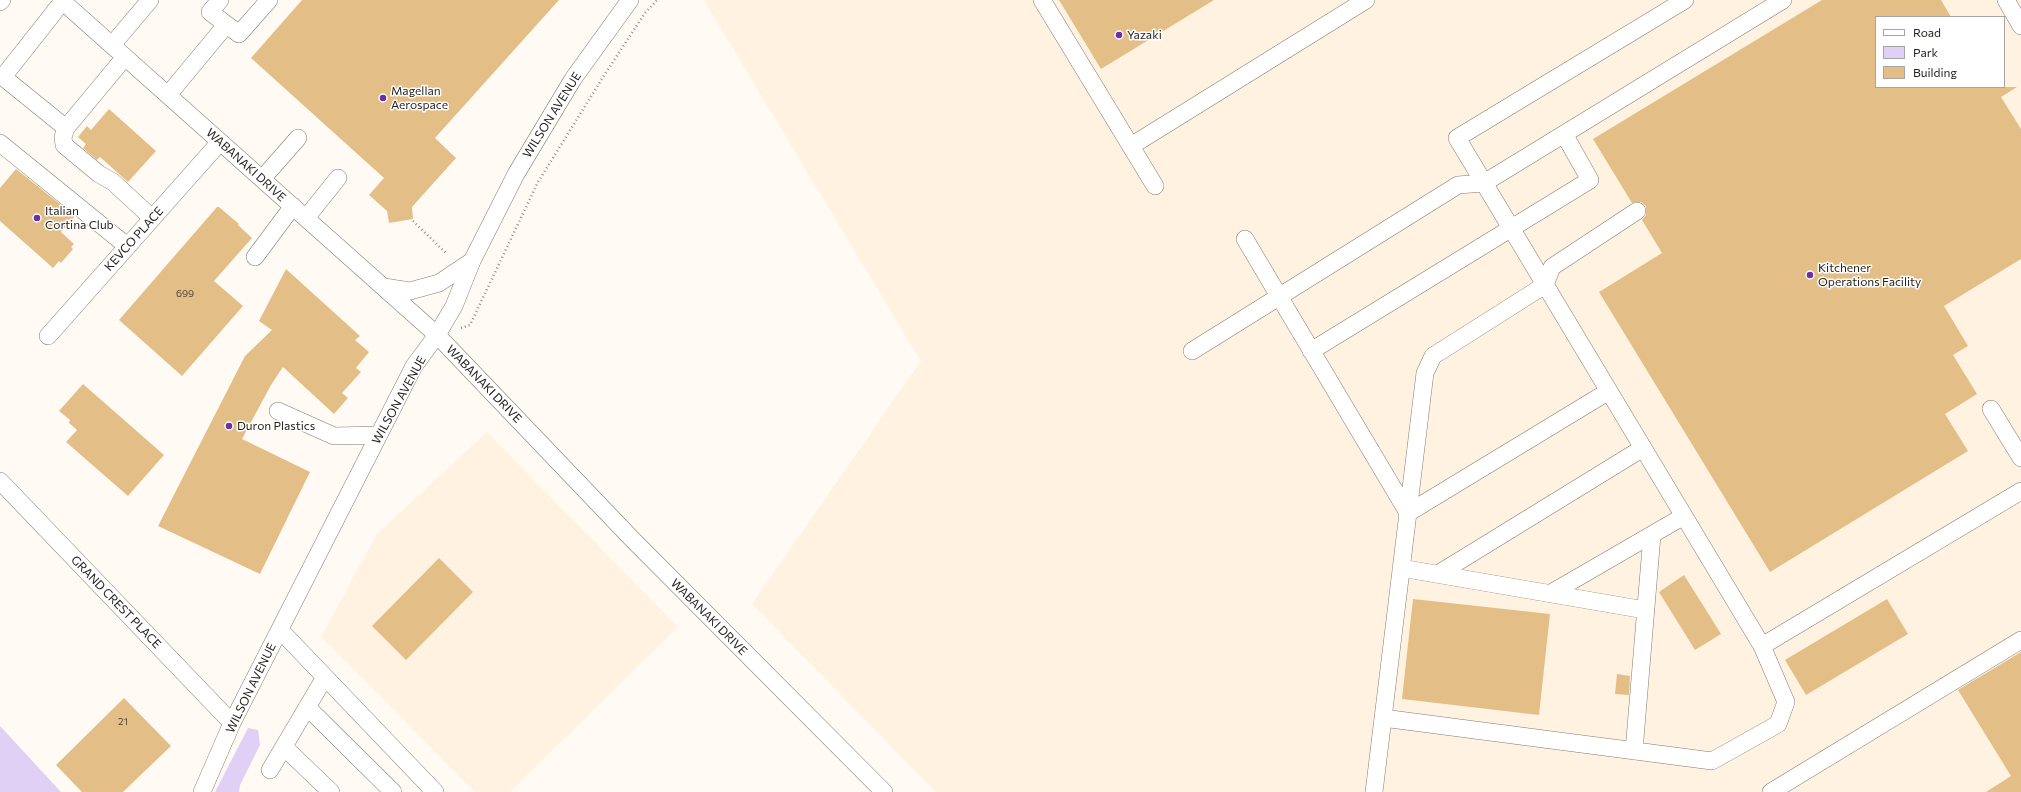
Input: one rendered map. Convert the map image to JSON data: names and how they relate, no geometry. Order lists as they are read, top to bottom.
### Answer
{
  "streets": {
    "street": [
      "WILSON AVENUE",
      "WABANAKI DRIVE",
      "KEVCO PLACE",
      "GRAND CREST PLACE"
    ]
  },
  "crossings": [
    ["WILSON AVENUE", "WABANAKI DRIVE"],
    ["WILSON AVENUE", "GRAND CREST PLACE"],
    ["WABANAKI DRIVE", "KEVCO PLACE"]
  ],
  "places": [
    "Yazaki",
    "Magellan Aerospace",
    "Italian Cortina Club",
    "Kitchener Operations Facility",
    "Duron Plastics"
  ],
  "house_numbers": ["699", "21"],
  "legend": ["Road", "Park", "Building"]
}
